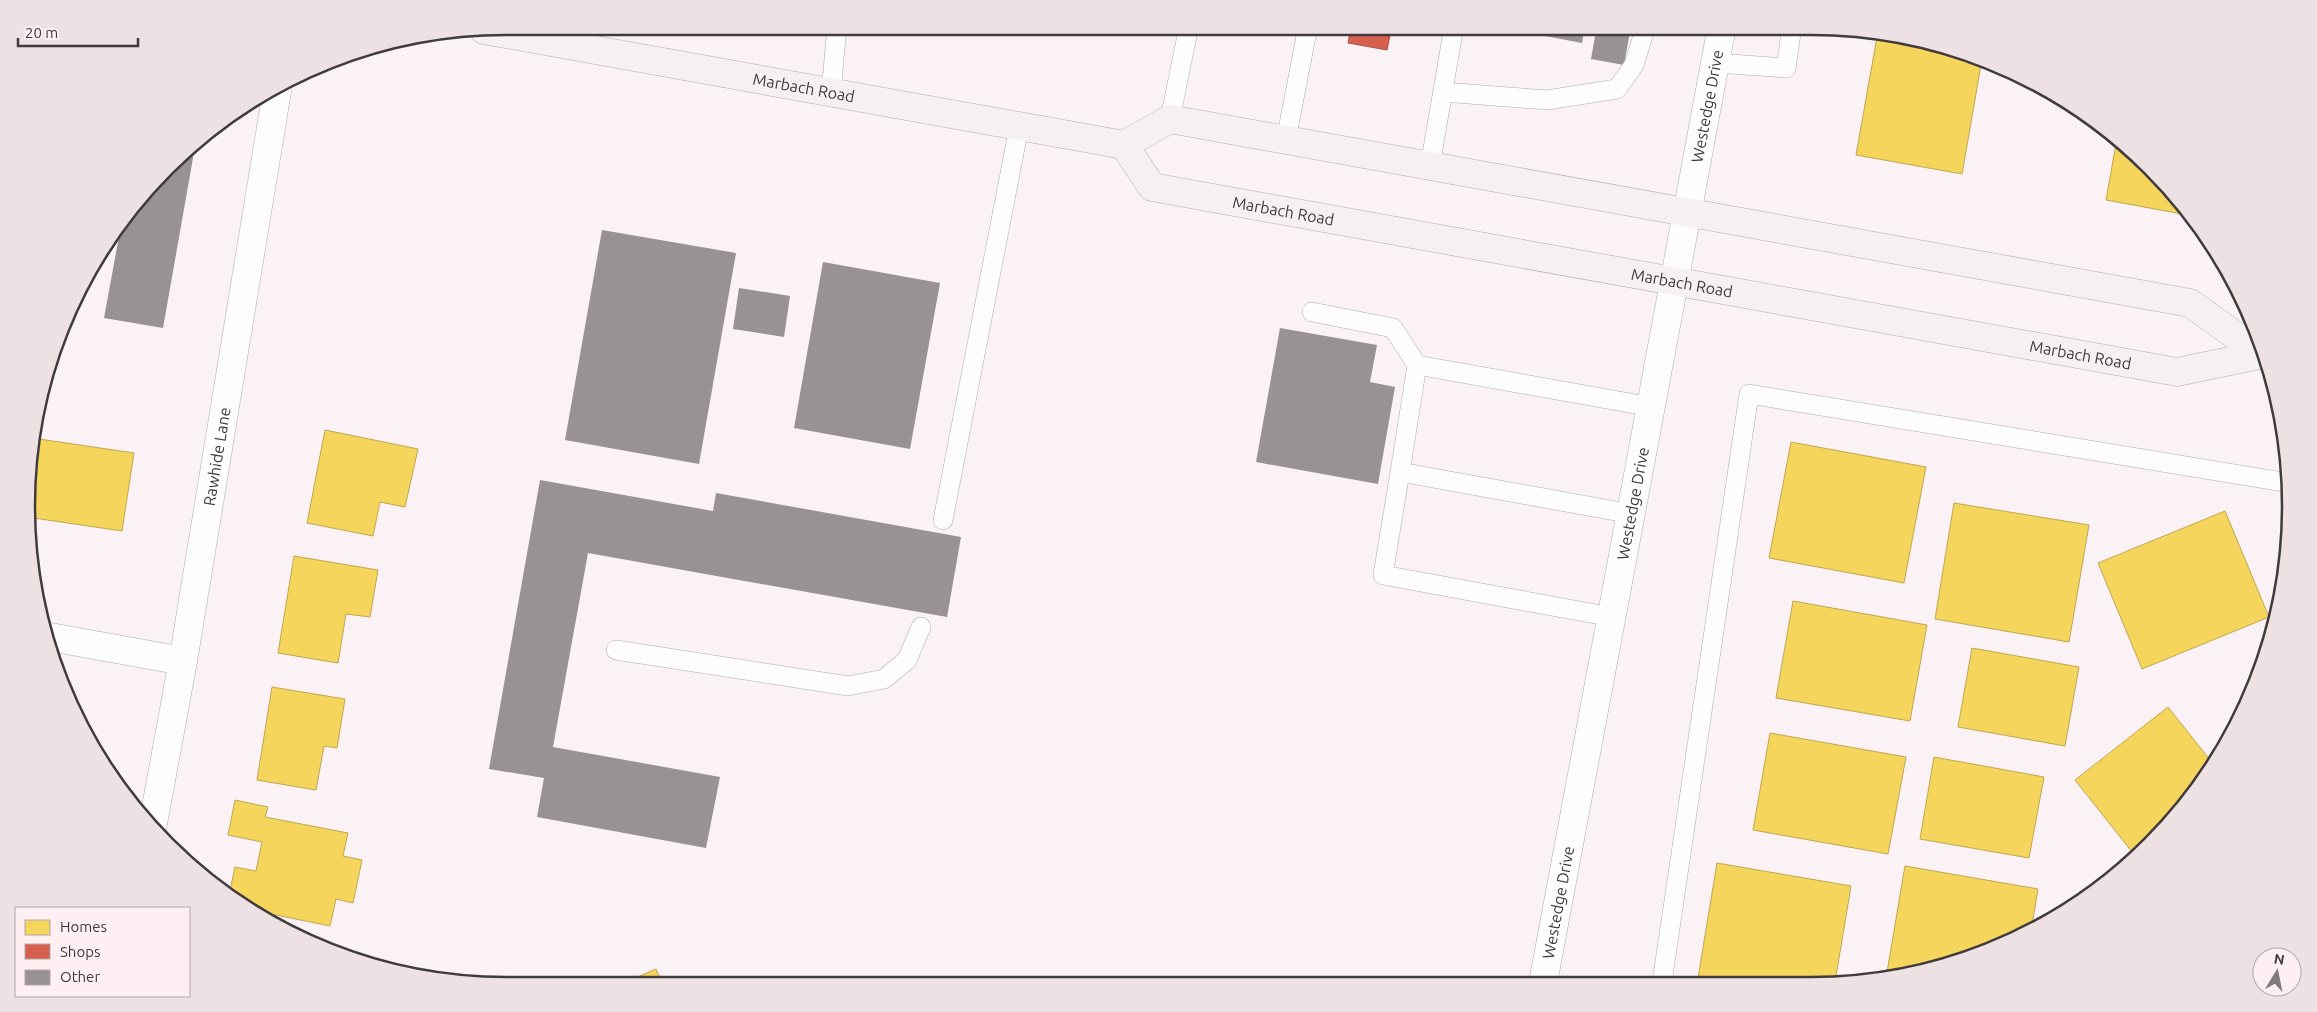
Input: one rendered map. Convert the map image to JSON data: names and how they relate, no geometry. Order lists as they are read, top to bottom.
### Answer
{
  "streets": {
    "main road": ["Marbach Road"],
    "street": ["Westedge Drive", "Rawhide Lane"]
  },
  "crossings": [
    ["Marbach Road", "Westedge Drive"]
  ],
  "legend": ["Homes", "Shops", "Other"],
  "scale_bar": "20 m",
  "north": "top"
}
